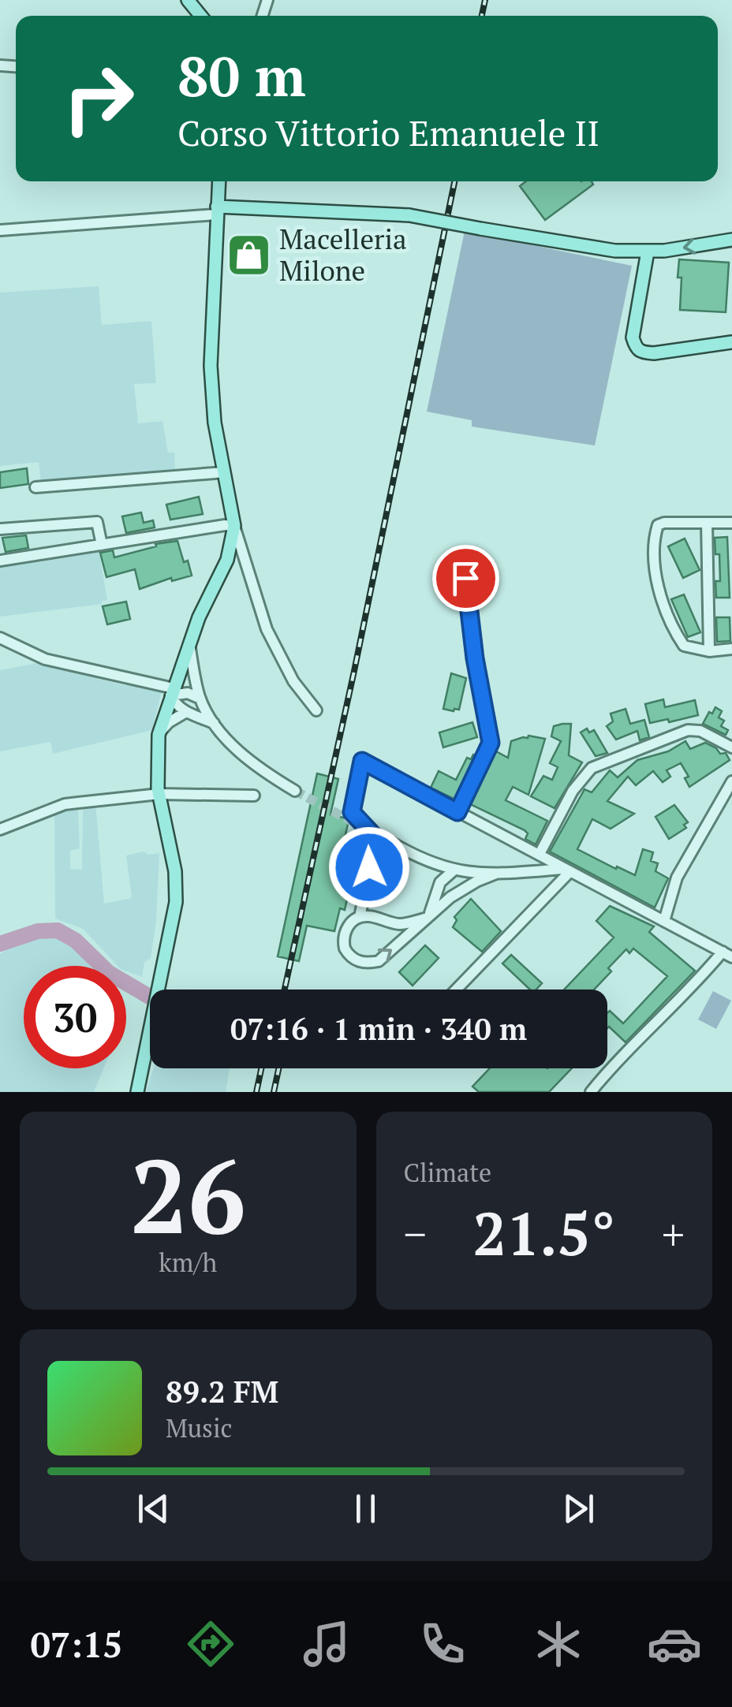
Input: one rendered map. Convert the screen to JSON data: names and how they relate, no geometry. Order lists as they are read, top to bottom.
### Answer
{
  "places": {
    "shop": ["Macelleria Milone"]
  },
  "page": {
    "turn": ["80 m", "Corso Vittorio Emanuele II"],
    "limit": "30",
    "trip": "07:16 · 1 min · 340 m",
    "tile": [
      ["26", "km/h"],
      "Climate"
    ],
    "heat": ["−", "21.5°", "+"],
    "song": ["89.2 FM", "Music"],
    "tabs": "07:15"
  }
}
